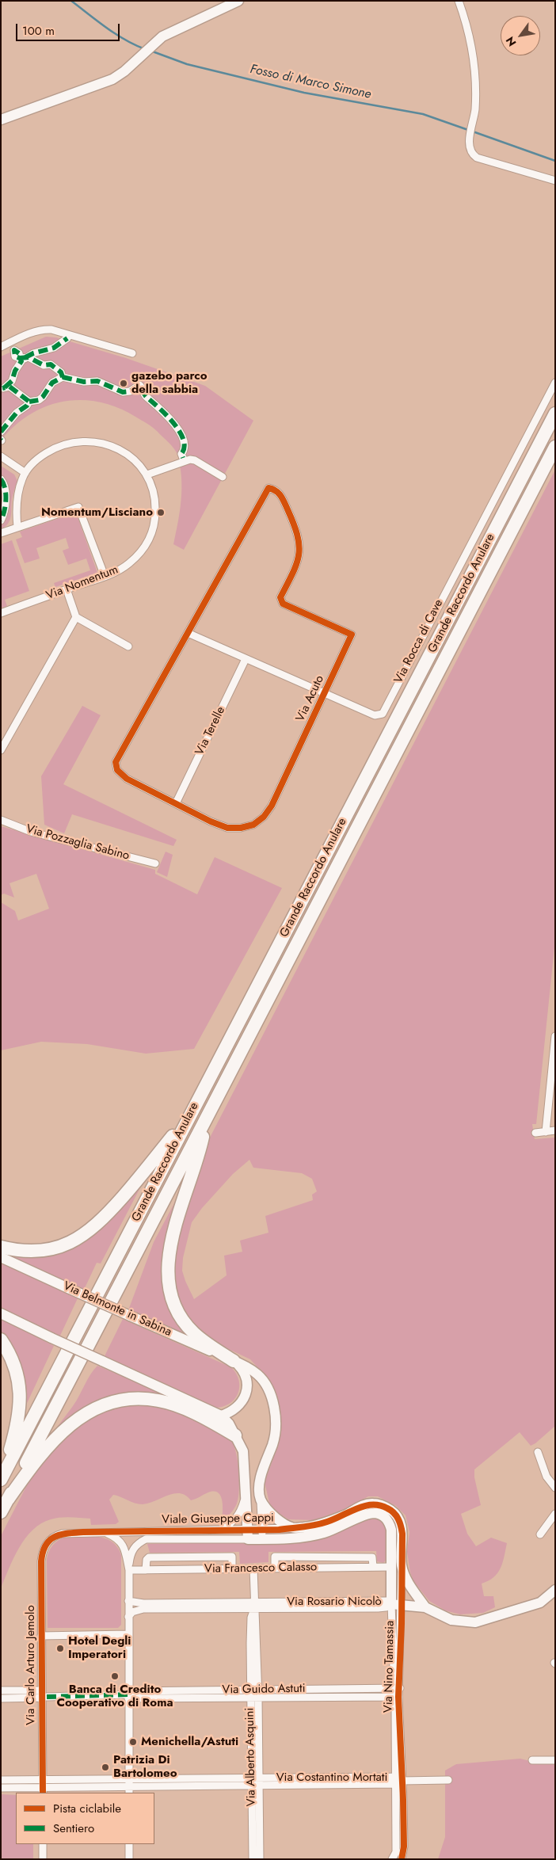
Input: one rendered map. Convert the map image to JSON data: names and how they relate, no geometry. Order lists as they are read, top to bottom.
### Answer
{
  "streets": {
    "highway": ["Grande Raccordo Anulare"],
    "street": [
      "Via Nomentum",
      "Via Rocca di Cave",
      "Via Acuto",
      "Via Terelle",
      "Via Pozzaglia Sabino",
      "Via Belmonte in Sabina",
      "Viale Giuseppe Cappi",
      "Via Francesco Calasso",
      "Via Rosario Nicolò",
      "Via Carlo Arturo Jemolo",
      "Via Nino Tamassia",
      "Via Guido Astuti",
      "Via Alberto Asquini",
      "Via Costantino Mortati"
    ]
  },
  "crossings": [
    ["Via Rocca di Cave", "Via Acuto"],
    ["Via Rocca di Cave", "Via Terelle"],
    ["Via Acuto", "Via Terelle"],
    ["Viale Giuseppe Cappi", "Via Francesco Calasso"],
    ["Viale Giuseppe Cappi", "Via Carlo Arturo Jemolo"],
    ["Viale Giuseppe Cappi", "Via Nino Tamassia"],
    ["Via Francesco Calasso", "Via Nino Tamassia"],
    ["Via Francesco Calasso", "Via Alberto Asquini"],
    ["Via Rosario Nicolò", "Via Nino Tamassia"],
    ["Via Rosario Nicolò", "Via Alberto Asquini"],
    ["Via Carlo Arturo Jemolo", "Via Guido Astuti"],
    ["Via Carlo Arturo Jemolo", "Via Costantino Mortati"],
    ["Via Nino Tamassia", "Via Guido Astuti"],
    ["Via Nino Tamassia", "Via Costantino Mortati"],
    ["Via Guido Astuti", "Via Alberto Asquini"],
    ["Via Alberto Asquini", "Via Costantino Mortati"]
  ],
  "water": ["Fosso di Marco Simone"],
  "places": [
    "gazebo parco della sabbia",
    "Nomentum/Lisciano",
    "Hotel Degli Imperatori",
    "Banca di Credito Cooperativo di Roma",
    "Menichella/Astuti",
    "Patrizia Di Bartolomeo"
  ],
  "legend": ["Pista ciclabile", "Sentiero"],
  "scale_bar": "100 m",
  "north": "bottom left"
}
